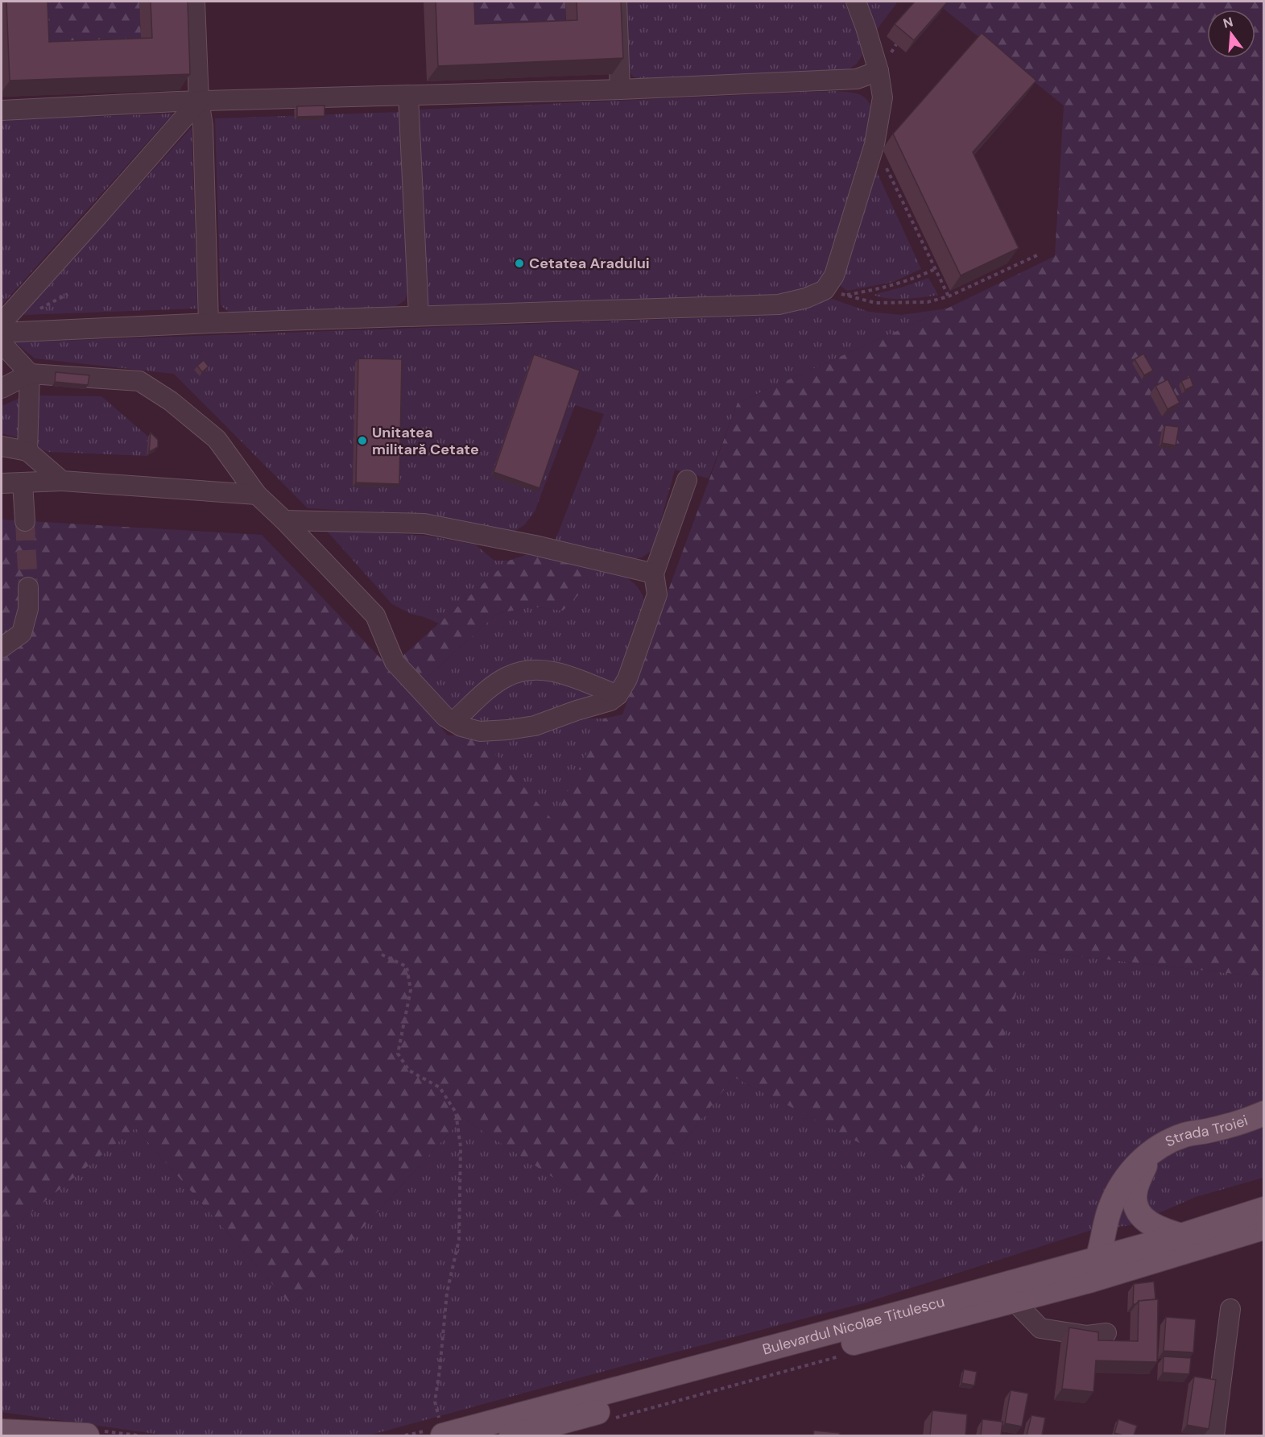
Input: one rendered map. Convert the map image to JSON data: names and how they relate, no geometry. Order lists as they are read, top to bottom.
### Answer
{
  "streets": {
    "main road": ["Strada Troiei", "Bulevardul Nicolae Titulescu"]
  },
  "crossings": [
    ["Strada Troiei", "Bulevardul Nicolae Titulescu"]
  ],
  "places": ["Cetatea Aradului", "Unitatea militară Cetate"],
  "north": "top"
}
